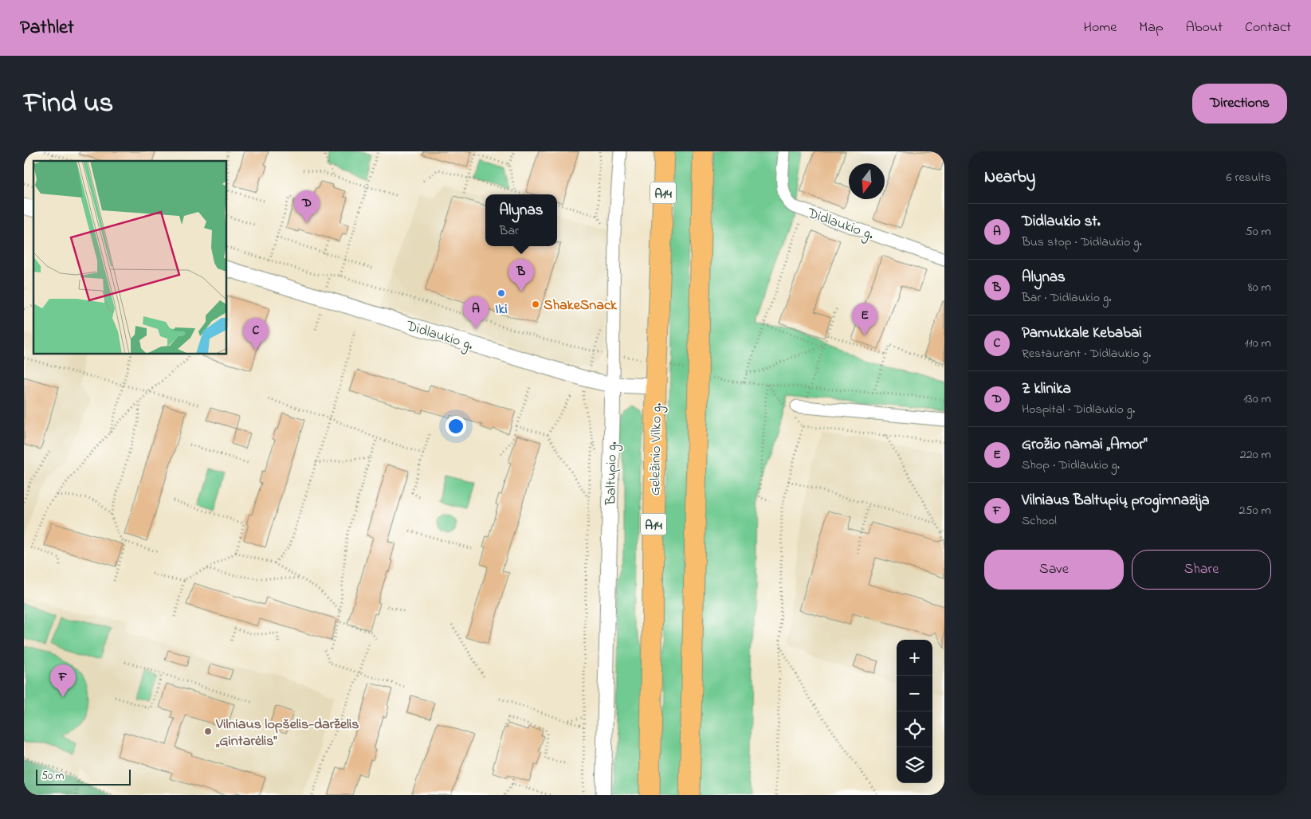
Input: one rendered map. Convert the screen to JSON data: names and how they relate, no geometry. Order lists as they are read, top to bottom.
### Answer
{
  "streets": {
    "highway": ["A14", "Geležinio Vilko g."],
    "street": ["Didlaukio g.", "Baltupio g."]
  },
  "crossings": [
    ["Didlaukio g.", "Geležinio Vilko g."],
    ["Didlaukio g.", "Baltupio g."]
  ],
  "places": ["Iki", "ShakeSnack", "Vilniaus lopšelis-darželis „Gintarėlis“"],
  "scale_bar": "50 m",
  "north": "bottom",
  "page": {
    "header": "Pathlet",
    "nav": [
      "Home",
      "Map",
      "About",
      "Contact"
    ],
    "title": "Find us",
    "buttons": [
      "Directions",
      ["Save", "Share"]
    ],
    "heading": ["Nearby", "6 results"],
    "pins": [
      "D",
      "B",
      "A",
      "E",
      "C",
      "F"
    ],
    "popup": ["Alynas", "Bar"],
    "list": [
      {
        "mark": "A",
        "name": "Didlaukio st.",
        "note": "Bus stop · Didlaukio g.",
        "value": "50 m"
      },
      {
        "mark": "B",
        "name": "Alynas",
        "note": "Bar · Didlaukio g.",
        "value": "80 m"
      },
      {
        "mark": "C",
        "name": "Pamukkale Kebabai",
        "note": "Restaurant · Didlaukio g.",
        "value": "110 m"
      },
      {
        "mark": "D",
        "name": "Z klinika",
        "note": "Hospital · Didlaukio g.",
        "value": "130 m"
      },
      {
        "mark": "E",
        "name": "Grožio namai „Amor“",
        "note": "Shop · Didlaukio g.",
        "value": "220 m"
      },
      {
        "mark": "F",
        "name": "Vilniaus Baltupių progimnazija",
        "note": "School",
        "value": "250 m"
      }
    ],
    "map_buttons": ["+", "−"],
    "scale": "50 m"
  }
}
